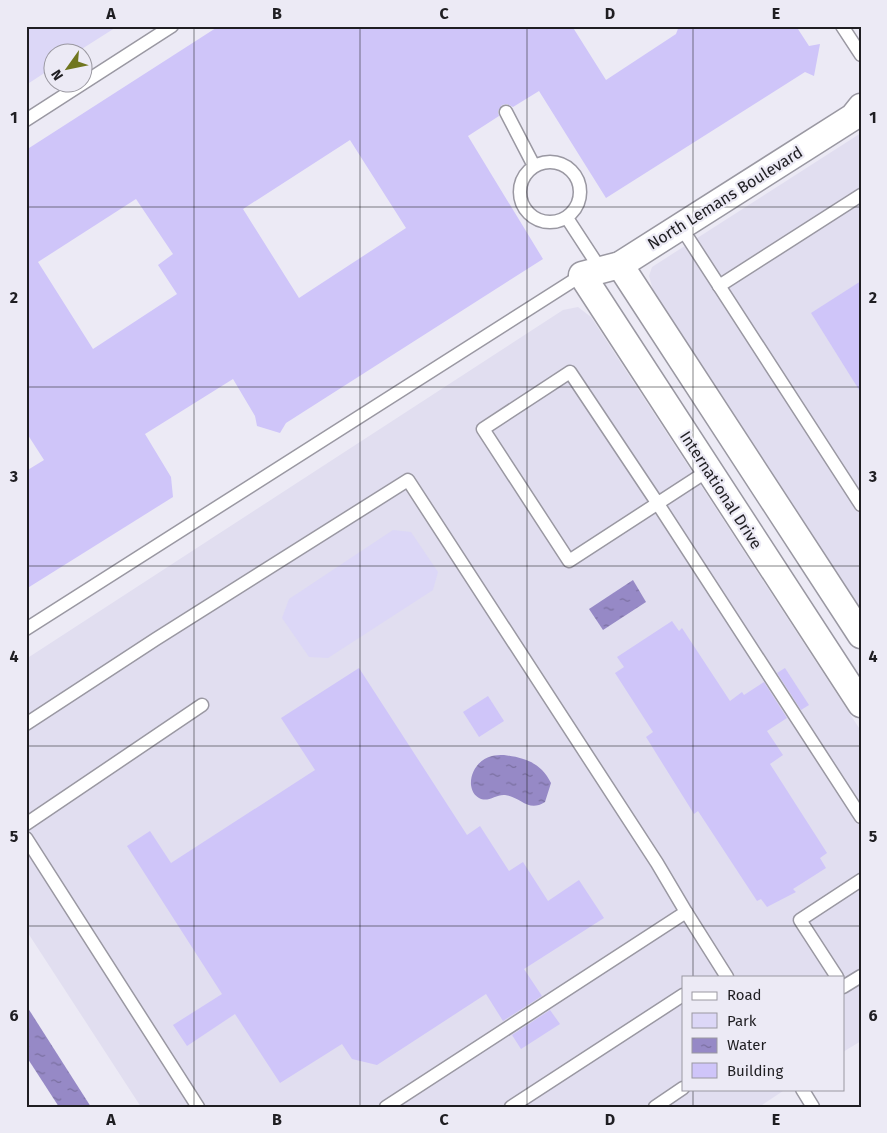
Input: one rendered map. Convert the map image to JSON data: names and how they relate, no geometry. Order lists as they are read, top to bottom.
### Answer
{
  "streets": {
    "street": ["North Lemans Boulevard", "International Drive"]
  },
  "crossings": [
    ["North Lemans Boulevard", "International Drive"]
  ],
  "legend": [
    "Road",
    "Park",
    "Water",
    "Building"
  ],
  "north": "bottom left",
  "grid": {
    "columns": [
      "A",
      "B",
      "C",
      "D",
      "E"
    ],
    "rows": [
      "1",
      "2",
      "3",
      "4",
      "5",
      "6"
    ]
  }
}
